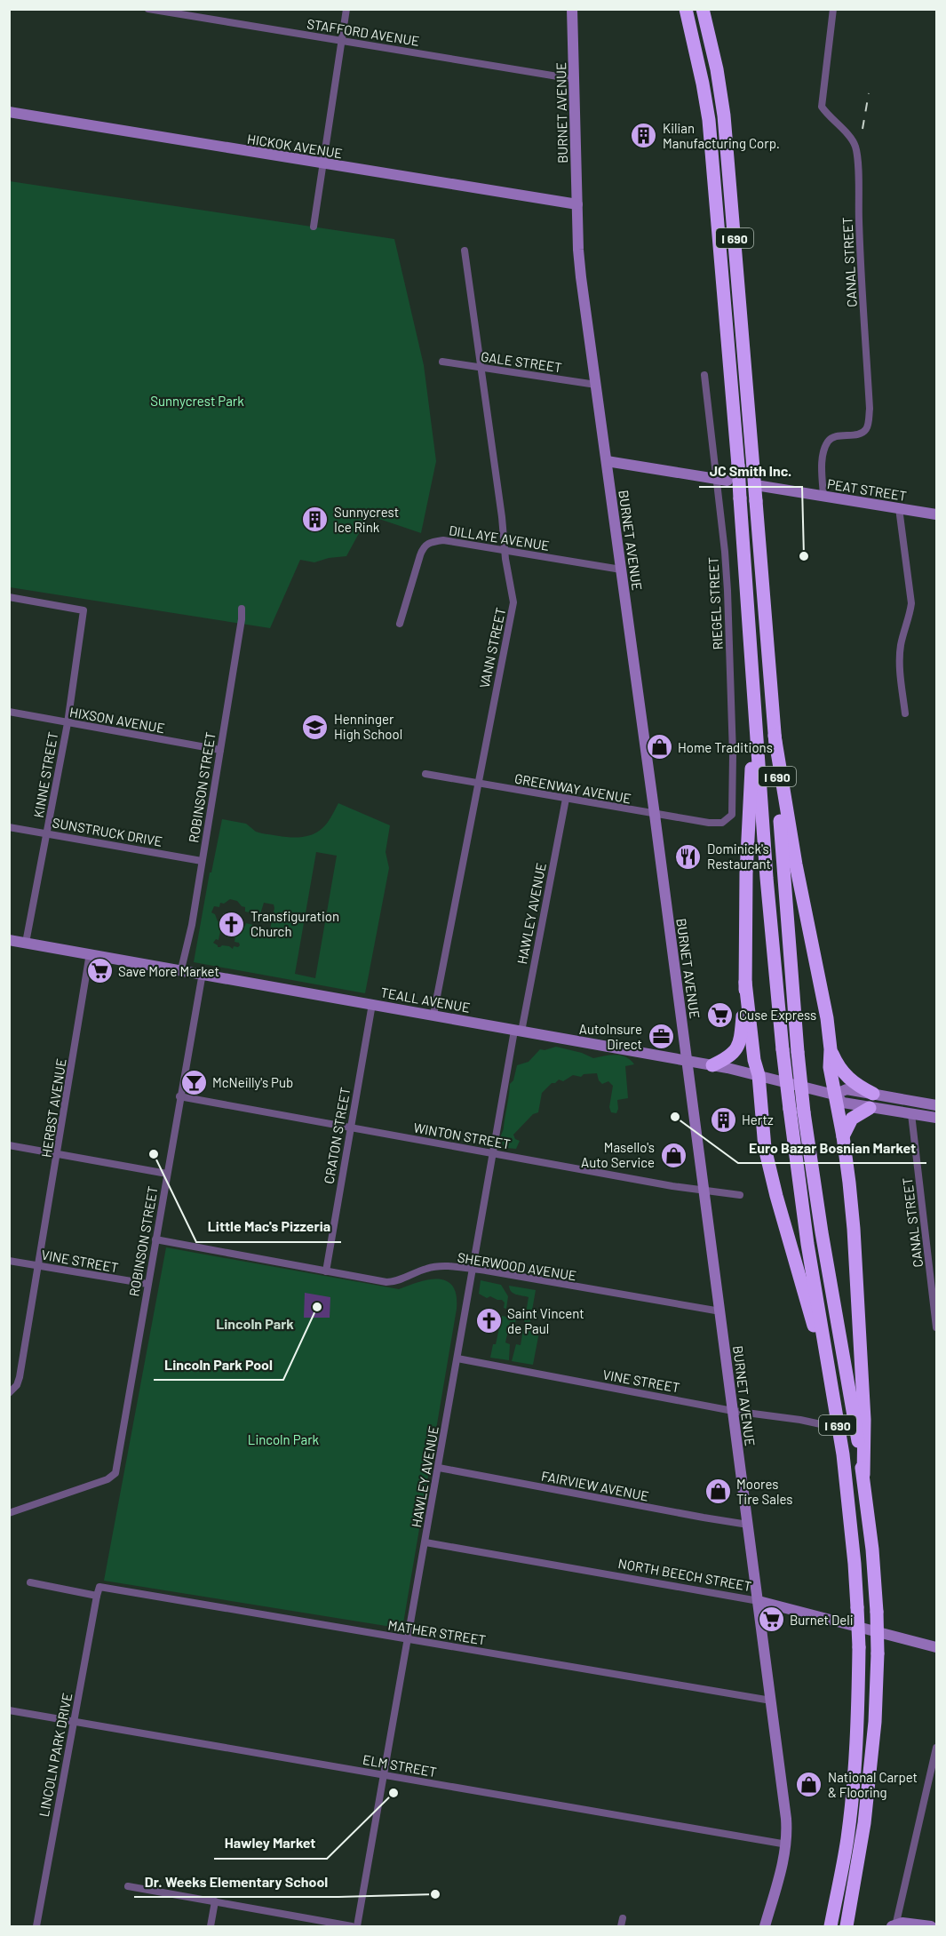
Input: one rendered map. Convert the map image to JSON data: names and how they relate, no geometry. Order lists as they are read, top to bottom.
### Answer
{
  "streets": {
    "highway": ["I 690"],
    "street": [
      "STAFFORD AVENUE",
      "BURNET AVENUE",
      "HICKOK AVENUE",
      "CANAL STREET",
      "GALE STREET",
      "PEAT STREET",
      "DILLAYE AVENUE",
      "RIEGEL STREET",
      "VANN STREET",
      "HIXSON AVENUE",
      "KINNE STREET",
      "ROBINSON STREET",
      "GREENWAY AVENUE",
      "SUNSTRUCK DRIVE",
      "HAWLEY AVENUE",
      "TEALL AVENUE",
      "HERBST AVENUE",
      "CRATON STREET",
      "WINTON STREET",
      "VINE STREET",
      "SHERWOOD AVENUE",
      "FAIRVIEW AVENUE",
      "NORTH BEECH STREET",
      "MATHER STREET",
      "LINCOLN PARK DRIVE",
      "ELM STREET"
    ]
  },
  "crossings": [
    ["STAFFORD AVENUE", "BURNET AVENUE"],
    ["BURNET AVENUE", "HICKOK AVENUE"],
    ["BURNET AVENUE", "GALE STREET"],
    ["BURNET AVENUE", "DILLAYE AVENUE"],
    ["BURNET AVENUE", "GREENWAY AVENUE"],
    ["BURNET AVENUE", "TEALL AVENUE"],
    ["BURNET AVENUE", "WINTON STREET"],
    ["BURNET AVENUE", "VINE STREET"],
    ["BURNET AVENUE", "SHERWOOD AVENUE"],
    ["BURNET AVENUE", "FAIRVIEW AVENUE"],
    ["BURNET AVENUE", "NORTH BEECH STREET"],
    ["BURNET AVENUE", "MATHER STREET"],
    ["BURNET AVENUE", "ELM STREET"],
    ["CANAL STREET", "PEAT STREET"],
    ["CANAL STREET", "TEALL AVENUE"],
    ["GALE STREET", "VANN STREET"],
    ["DILLAYE AVENUE", "VANN STREET"],
    ["RIEGEL STREET", "GREENWAY AVENUE"],
    ["VANN STREET", "GREENWAY AVENUE"],
    ["VANN STREET", "TEALL AVENUE"],
    ["HIXSON AVENUE", "KINNE STREET"],
    ["HIXSON AVENUE", "ROBINSON STREET"],
    ["KINNE STREET", "SUNSTRUCK DRIVE"],
    ["KINNE STREET", "TEALL AVENUE"],
    ["ROBINSON STREET", "SUNSTRUCK DRIVE"],
    ["ROBINSON STREET", "TEALL AVENUE"],
    ["ROBINSON STREET", "WINTON STREET"],
    ["ROBINSON STREET", "VINE STREET"],
    ["ROBINSON STREET", "SHERWOOD AVENUE"],
    ["GREENWAY AVENUE", "HAWLEY AVENUE"],
    ["HAWLEY AVENUE", "TEALL AVENUE"],
    ["HAWLEY AVENUE", "WINTON STREET"],
    ["HAWLEY AVENUE", "VINE STREET"],
    ["HAWLEY AVENUE", "SHERWOOD AVENUE"],
    ["HAWLEY AVENUE", "FAIRVIEW AVENUE"],
    ["HAWLEY AVENUE", "NORTH BEECH STREET"],
    ["HAWLEY AVENUE", "MATHER STREET"],
    ["HAWLEY AVENUE", "ELM STREET"],
    ["TEALL AVENUE", "HERBST AVENUE"],
    ["TEALL AVENUE", "CRATON STREET"],
    ["HERBST AVENUE", "VINE STREET"],
    ["CRATON STREET", "WINTON STREET"],
    ["CRATON STREET", "SHERWOOD AVENUE"],
    ["MATHER STREET", "LINCOLN PARK DRIVE"],
    ["LINCOLN PARK DRIVE", "ELM STREET"]
  ],
  "districts": ["Lincoln Park"],
  "parks": ["Sunnycrest Park", "Lincoln Park"],
  "places": {
    "building": ["Kilian Manufacturing Corp.", "Sunnycrest Ice Rink", "Hertz"],
    "other": [
      "JC Smith Inc.",
      "Euro Bazar Bosnian Market",
      "Little Mac's Pizzeria",
      "Lincoln Park Pool",
      "Hawley Market",
      "Dr. Weeks Elementary School"
    ],
    "school or university": ["Henninger High School"],
    "shop": [
      "Home Traditions",
      "Masello's Auto Service",
      "Moores Tire Sales",
      "National Carpet & Flooring"
    ],
    "restaurant": ["Dominick's Restaurant"],
    "church": ["Transfiguration Church", "Saint Vincent de Paul"],
    "supermarket": ["Save More Market", "Cuse Express", "Burnet Deli"],
    "office": ["AutoInsure Direct"],
    "bar": ["McNeilly's Pub"]
  }
}
